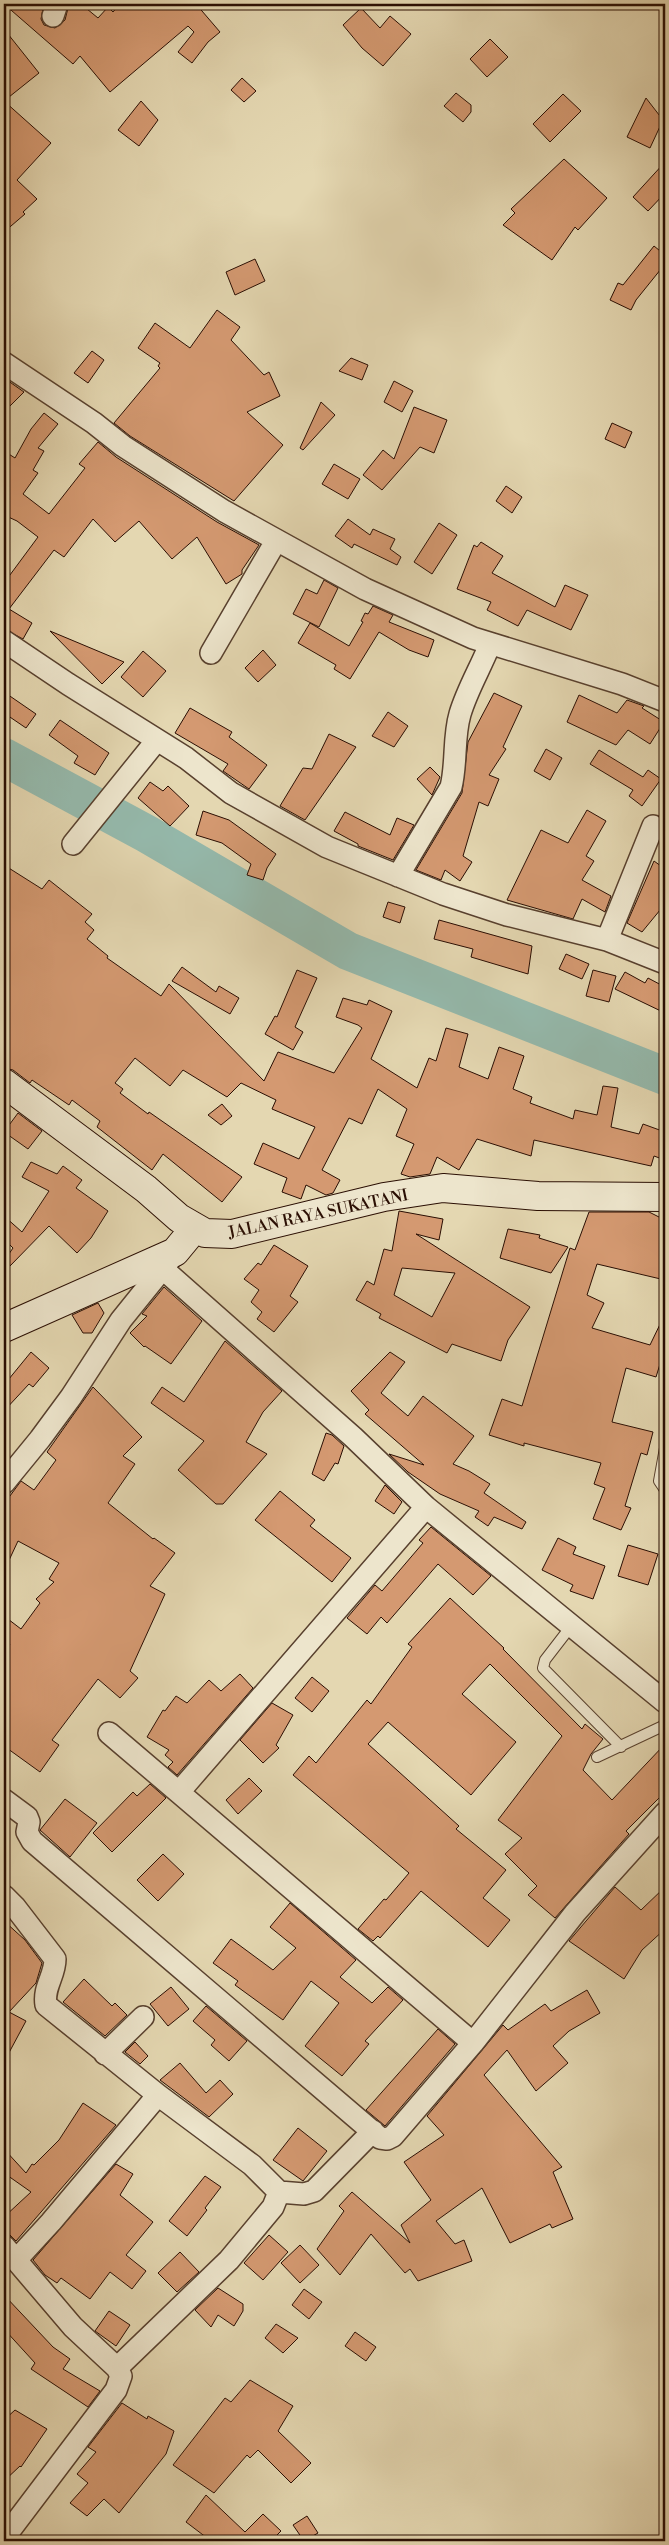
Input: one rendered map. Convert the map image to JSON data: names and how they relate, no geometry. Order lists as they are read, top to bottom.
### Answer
{
  "streets": {
    "main road": ["JALAN RAYA SUKATANI"]
  }
}
